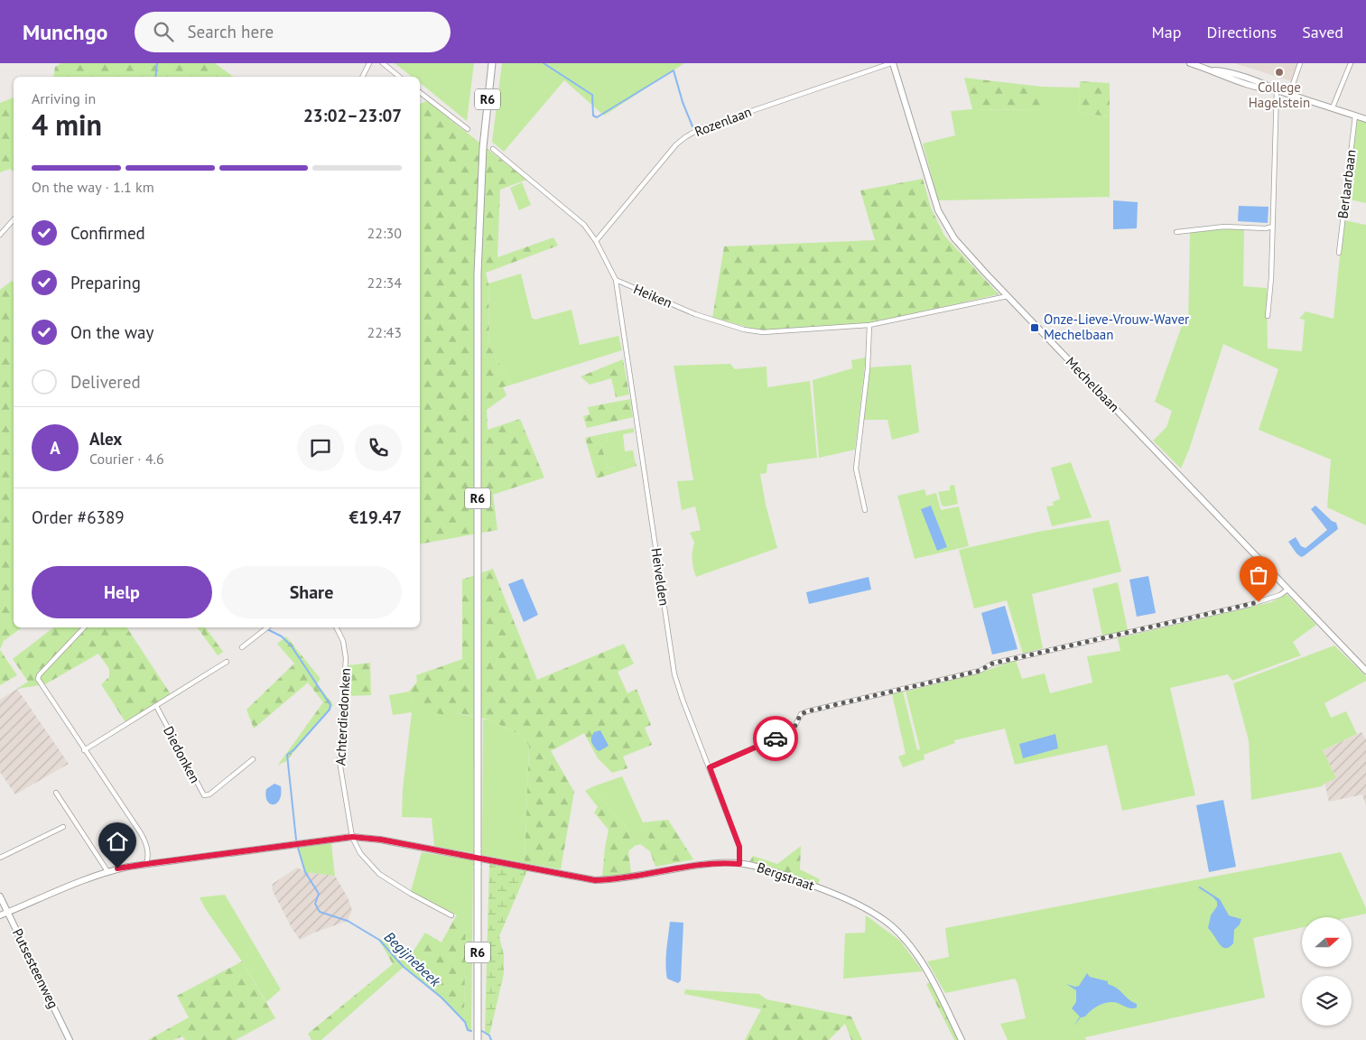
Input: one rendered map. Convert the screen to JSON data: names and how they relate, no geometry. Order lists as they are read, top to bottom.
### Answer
{
  "streets": {
    "main road": ["R6"],
    "street": [
      "Rozenlaan",
      "Berlaarbaan",
      "Heiken",
      "Mechelbaan",
      "Heivelden",
      "Achterdiedonken",
      "Diedonken",
      "Bergstraat",
      "Putsesteenweg"
    ]
  },
  "crossings": [
    ["Rozenlaan", "Mechelbaan"],
    ["Heiken", "Mechelbaan"],
    ["Heiken", "Heivelden"],
    ["Heivelden", "Bergstraat"],
    ["Achterdiedonken", "Bergstraat"],
    ["Bergstraat", "Putsesteenweg"]
  ],
  "water": ["Begijnebeek"],
  "places": {
    "other": ["College Hagelstein"],
    "transit": ["Onze-Lieve-Vrouw-Waver Mechelbaan"]
  },
  "north": "right",
  "page": {
    "header": "Munchgo",
    "search": "Search here",
    "nav": ["Map", "Directions", "Saved"],
    "heading": ["4 min", "Arriving in", "23:02–23:07"],
    "panel": [
      "Alex",
      "Courier · 4.6",
      "Order #6389",
      "€19.47"
    ],
    "bar": "On the way · 1.1 km",
    "list": [
      ["Confirmed", "22:30"],
      ["Preparing", "22:34"],
      ["On the way", "22:43"],
      "Delivered"
    ],
    "round": "A",
    "buttons": ["Help", "Share"]
  }
}
